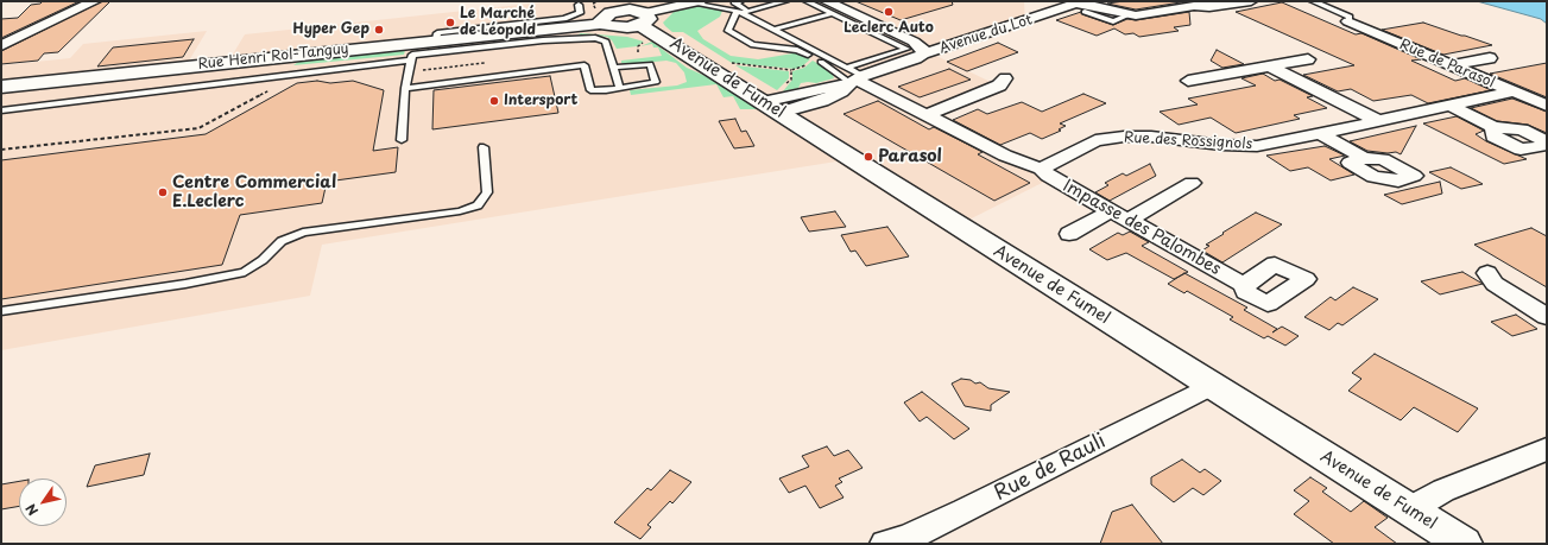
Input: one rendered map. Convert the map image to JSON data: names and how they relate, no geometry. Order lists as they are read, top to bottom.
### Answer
{
  "streets": {
    "main road": ["Rue Henri Rol-Tanguy", "Avenue de Fumel"],
    "street": [
      "Avenue du Lot",
      "Rue de Parasol",
      "Rue des Rossignols",
      "Impasse des Palombes",
      "Rue de Rauli"
    ]
  },
  "crossings": [
    ["Rue Henri Rol-Tanguy", "Avenue de Fumel"],
    ["Rue de Parasol", "Rue des Rossignols"],
    ["Avenue de Fumel", "Rue de Rauli"],
    ["Rue des Rossignols", "Impasse des Palombes"]
  ],
  "places": [
    "Leclerc Auto",
    "Le Marché de Léopold",
    "Hyper Gep",
    "Intersport",
    "Parasol",
    "Centre Commercial E.Leclerc"
  ],
  "north": "bottom left"
}
